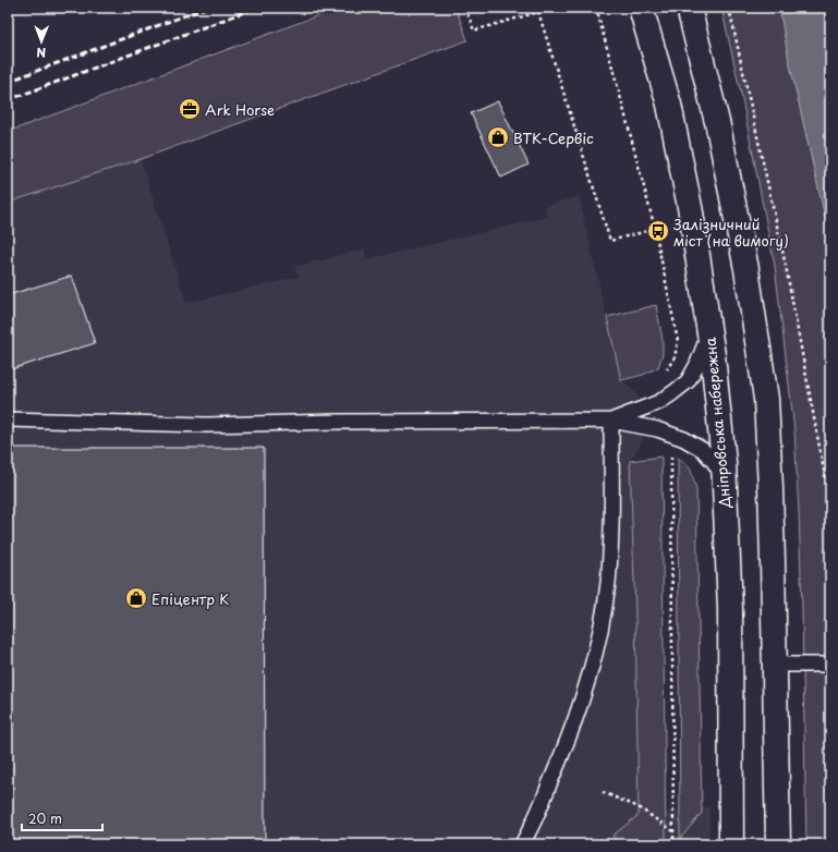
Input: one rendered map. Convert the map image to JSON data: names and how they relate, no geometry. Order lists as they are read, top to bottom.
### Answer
{
  "streets": {
    "main road": ["Дніпровська набережна"]
  },
  "places": {
    "office": ["Ark Horse"],
    "shop": ["ВТК-Сервіс", "Епіцентр К"],
    "bus stop": ["Залізничний міст (на вимогу)"]
  },
  "scale_bar": "20 m",
  "north": "bottom"
}
